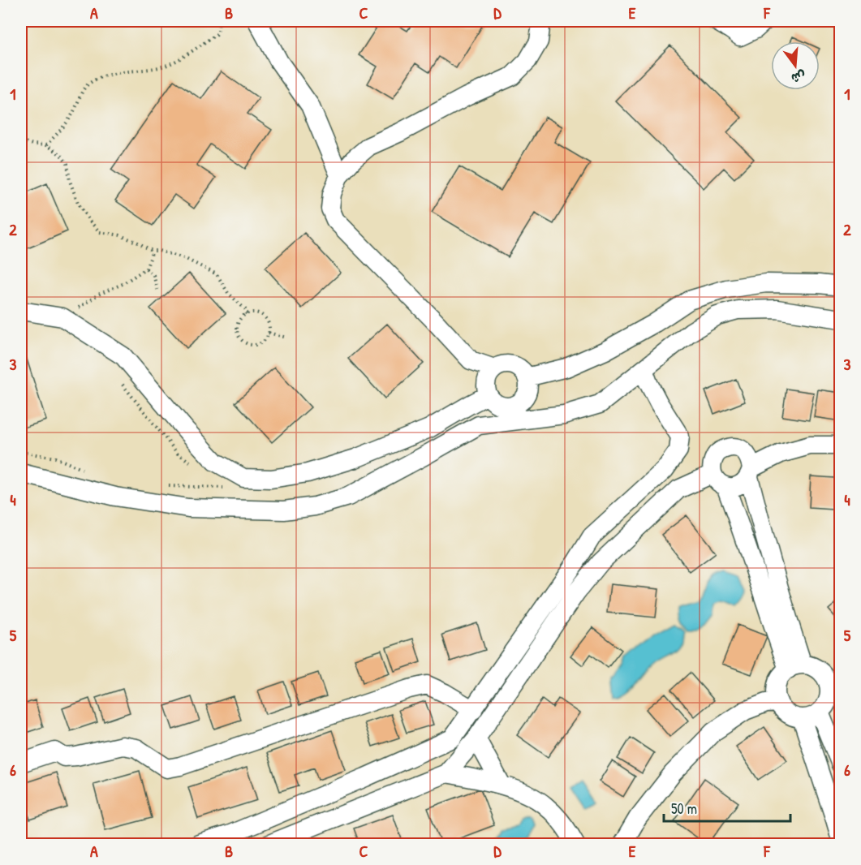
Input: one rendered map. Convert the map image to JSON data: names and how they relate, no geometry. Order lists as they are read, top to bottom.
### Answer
{
  "scale_bar": "50 m",
  "north": "bottom",
  "grid": {
    "columns": [
      "A",
      "B",
      "C",
      "D",
      "E",
      "F"
    ],
    "rows": [
      "1",
      "2",
      "3",
      "4",
      "5",
      "6"
    ]
  }
}
